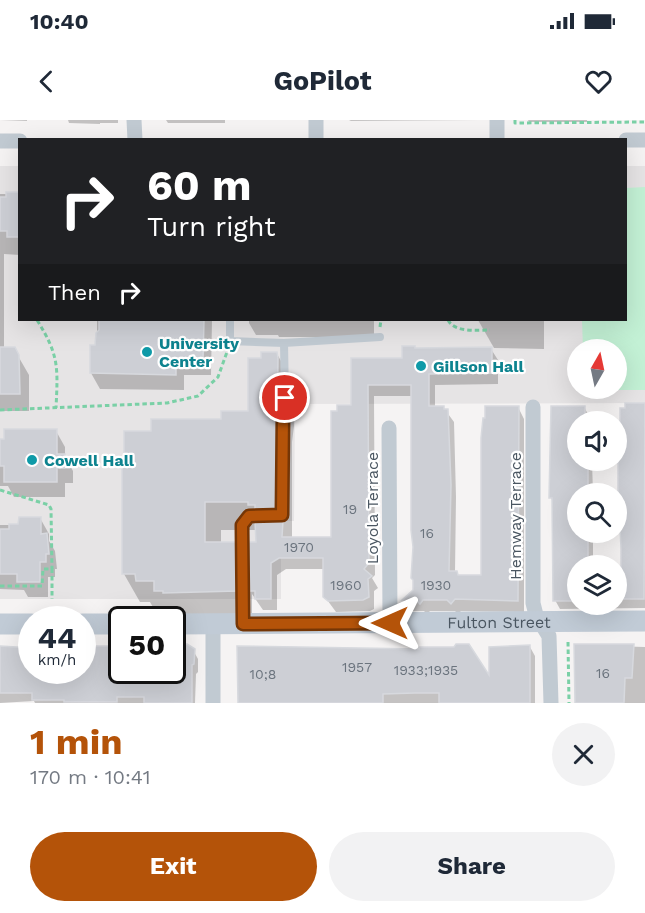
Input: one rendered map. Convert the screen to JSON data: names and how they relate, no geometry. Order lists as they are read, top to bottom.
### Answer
{
  "streets": {
    "main road": ["Fulton Street"],
    "street": ["Loyola Terrace", "Hemway Terrace"]
  },
  "crossings": [
    ["Loyola Terrace", "Fulton Street"],
    ["Hemway Terrace", "Fulton Street"]
  ],
  "places": ["University Center", "Gillson Hall", "Cowell Hall"],
  "house_numbers": [
    "19",
    "16",
    "1970",
    "1960",
    "1930",
    "1957",
    "1933;1935",
    "16",
    "10;8"
  ],
  "north": "top",
  "page": {
    "status": "10:40",
    "header": "GoPilot",
    "turn": ["60 m", "Turn right"],
    "then": "Then",
    "speed": "44 km/h",
    "limit": "50",
    "heading": ["1 min", "170 m · 10:41"],
    "buttons": ["Exit", "Share"]
  }
}
